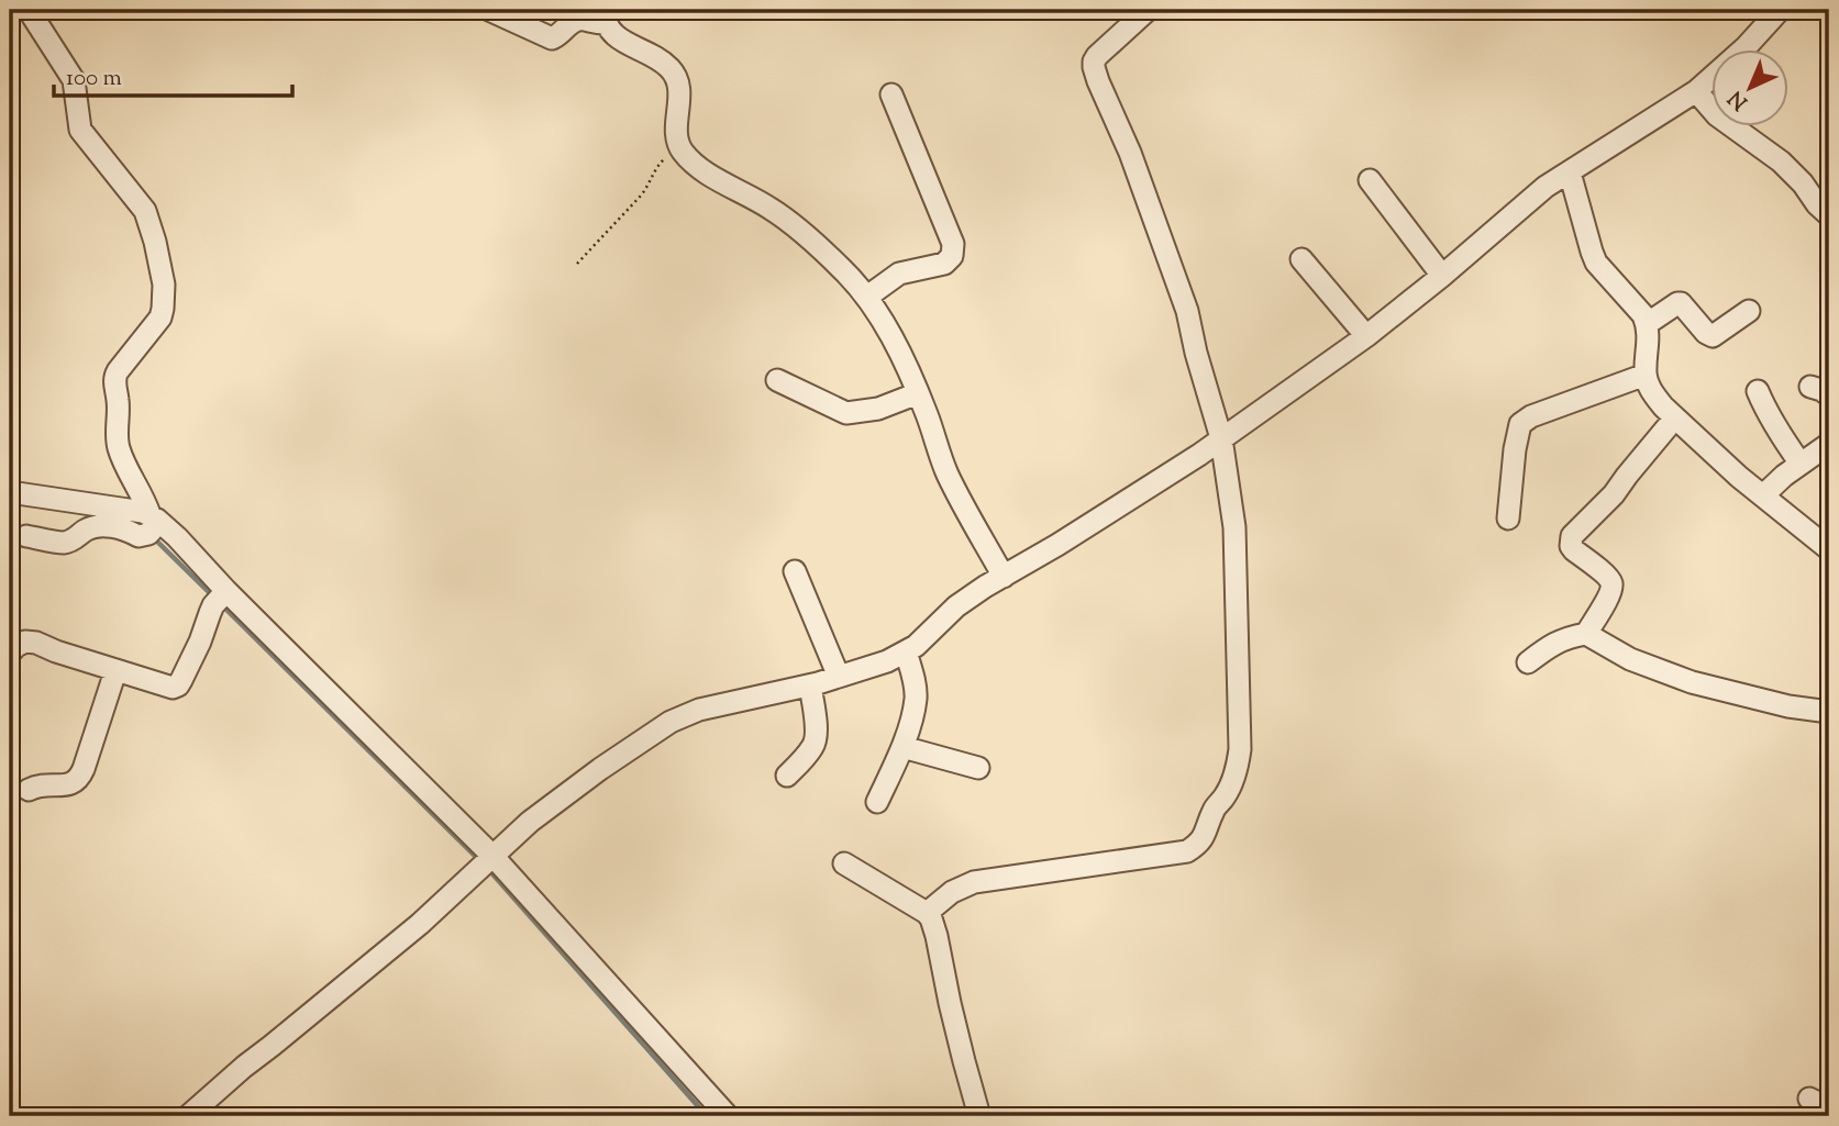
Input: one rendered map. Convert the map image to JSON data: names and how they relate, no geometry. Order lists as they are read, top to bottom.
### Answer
{
  "scale_bar": "100 m",
  "north": "bottom left"
}
